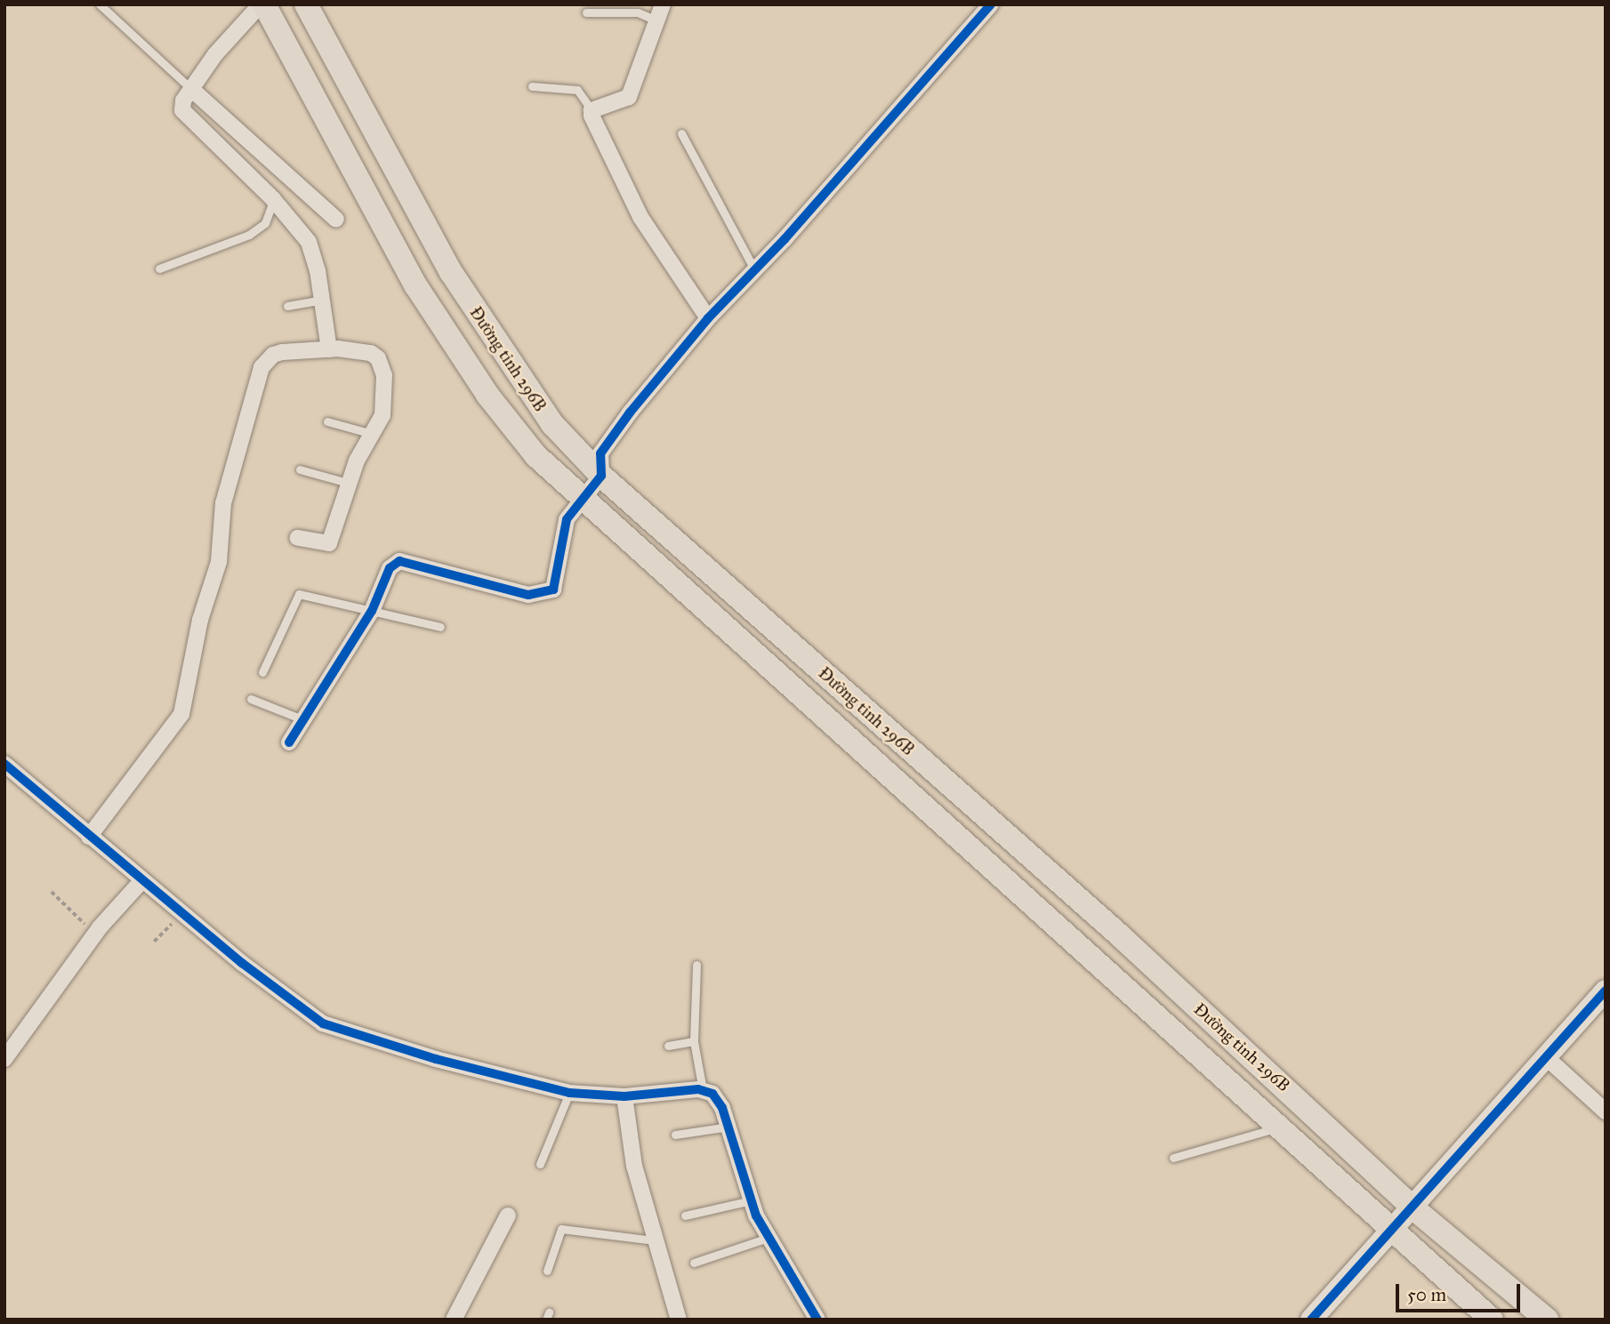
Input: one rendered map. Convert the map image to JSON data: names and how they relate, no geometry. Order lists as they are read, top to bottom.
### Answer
{
  "streets": {
    "main road": ["Đường tỉnh 296B"]
  },
  "scale_bar": "50 m"
}
